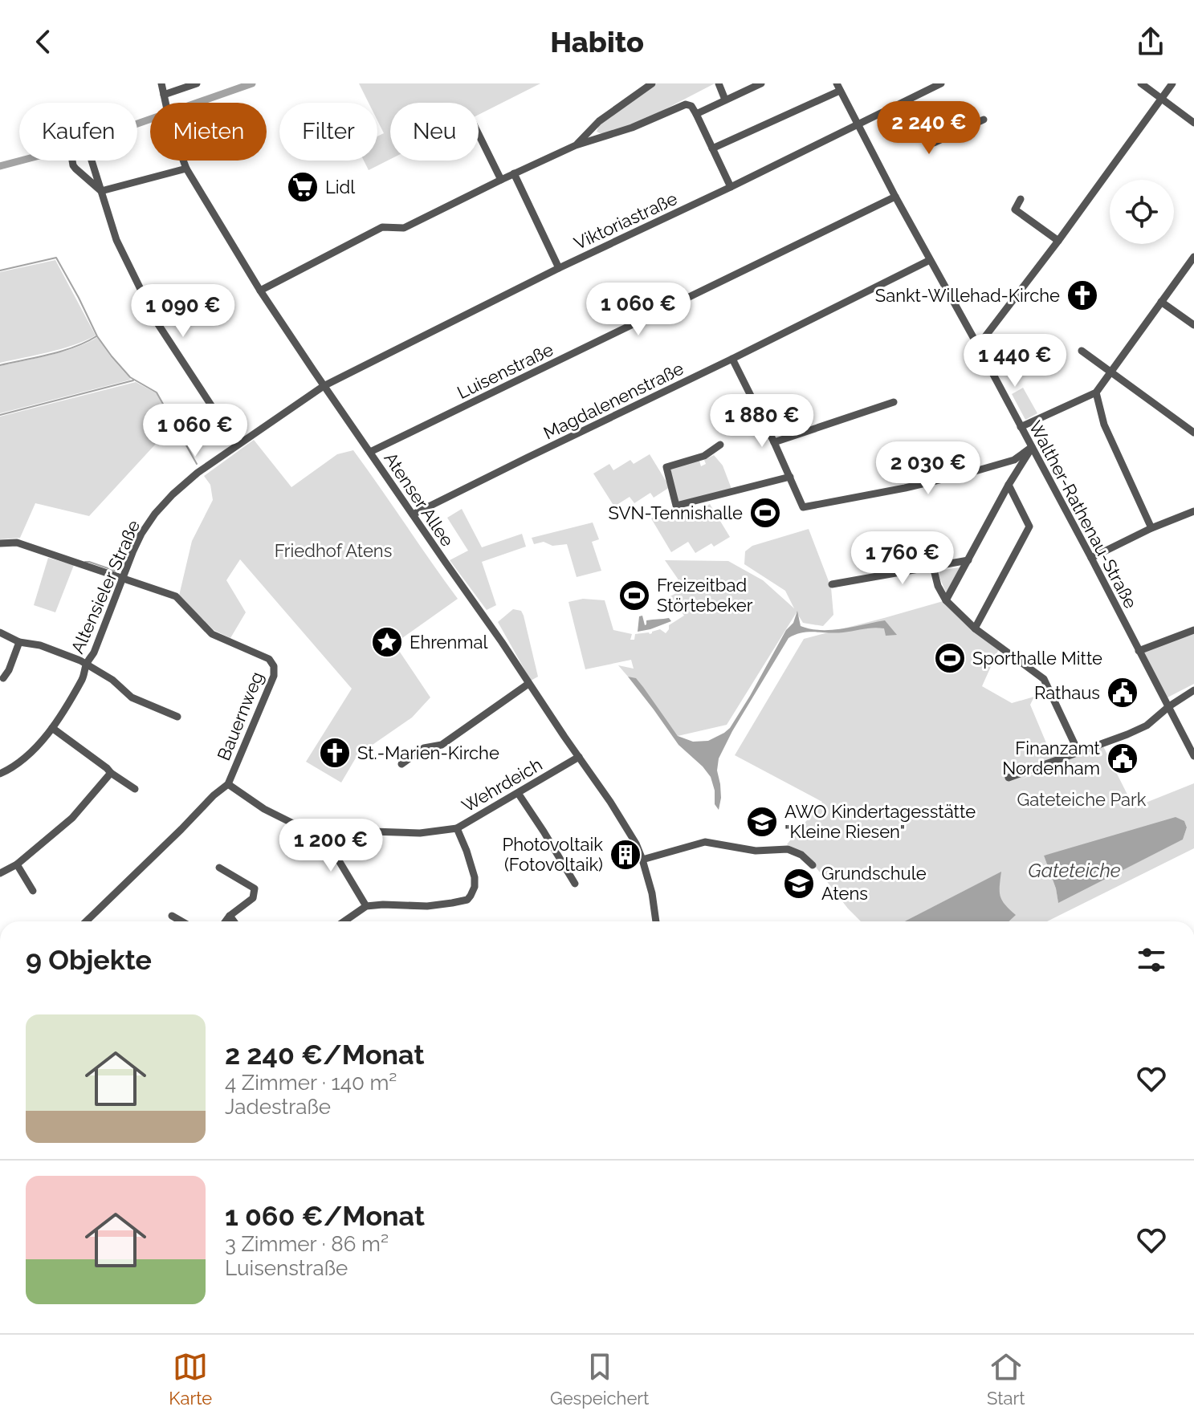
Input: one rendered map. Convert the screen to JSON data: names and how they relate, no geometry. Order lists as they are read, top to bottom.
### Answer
{
  "streets": {
    "street": [
      "Viktoriastraße",
      "Luisenstraße",
      "Magdalenenstraße",
      "Atenser Allee",
      "Walther-Rathenau-Straße",
      "Altensieler Straße",
      "Bauernweg",
      "Wehrdeich"
    ]
  },
  "crossings": [
    ["Viktoriastraße", "Atenser Allee"],
    ["Viktoriastraße", "Walther-Rathenau-Straße"],
    ["Viktoriastraße", "Altensieler Straße"],
    ["Luisenstraße", "Atenser Allee"],
    ["Luisenstraße", "Walther-Rathenau-Straße"],
    ["Magdalenenstraße", "Atenser Allee"],
    ["Magdalenenstraße", "Walther-Rathenau-Straße"],
    ["Atenser Allee", "Altensieler Straße"],
    ["Atenser Allee", "Wehrdeich"],
    ["Altensieler Straße", "Bauernweg"],
    ["Bauernweg", "Wehrdeich"]
  ],
  "water": ["Gateteiche"],
  "parks": ["Friedhof Atens", "Gateteiche Park"],
  "places": {
    "supermarket": ["Lidl"],
    "church": ["Sankt-Willehad-Kirche", "St.-Marien-Kirche"],
    "sports": ["SVN-Tennishalle", "Freizeitbad Störtebeker", "Sporthalle Mitte"],
    "place": ["Ehrenmal"],
    "public building": ["Rathaus", "Finanzamt Nordenham"],
    "school or university": ["AWO Kindertagesstätte \"Kleine Riesen\"", "Grundschule Atens"],
    "building": ["Photovoltaik (Fotovoltaik)"]
  },
  "page": {
    "header": "Habito",
    "price": [
      "2 240 €",
      "1 060 €",
      "1 090 €",
      "1 440 €",
      "1 880 €",
      "1 060 €",
      "2 030 €",
      "1 760 €",
      "1 200 €"
    ],
    "chip": [
      "Kaufen",
      "Mieten",
      "Filter",
      "Neu"
    ],
    "heading": "9 Objekte",
    "list": [
      {
        "name": "2 240 €/Monat",
        "note": "4 Zimmer · 140 m² · Jadestraße"
      },
      {
        "name": "1 060 €/Monat",
        "note": "3 Zimmer · 86 m² · Luisenstraße"
      }
    ],
    "tabs": ["Karte", "Gespeichert", "Start"]
  }
}
